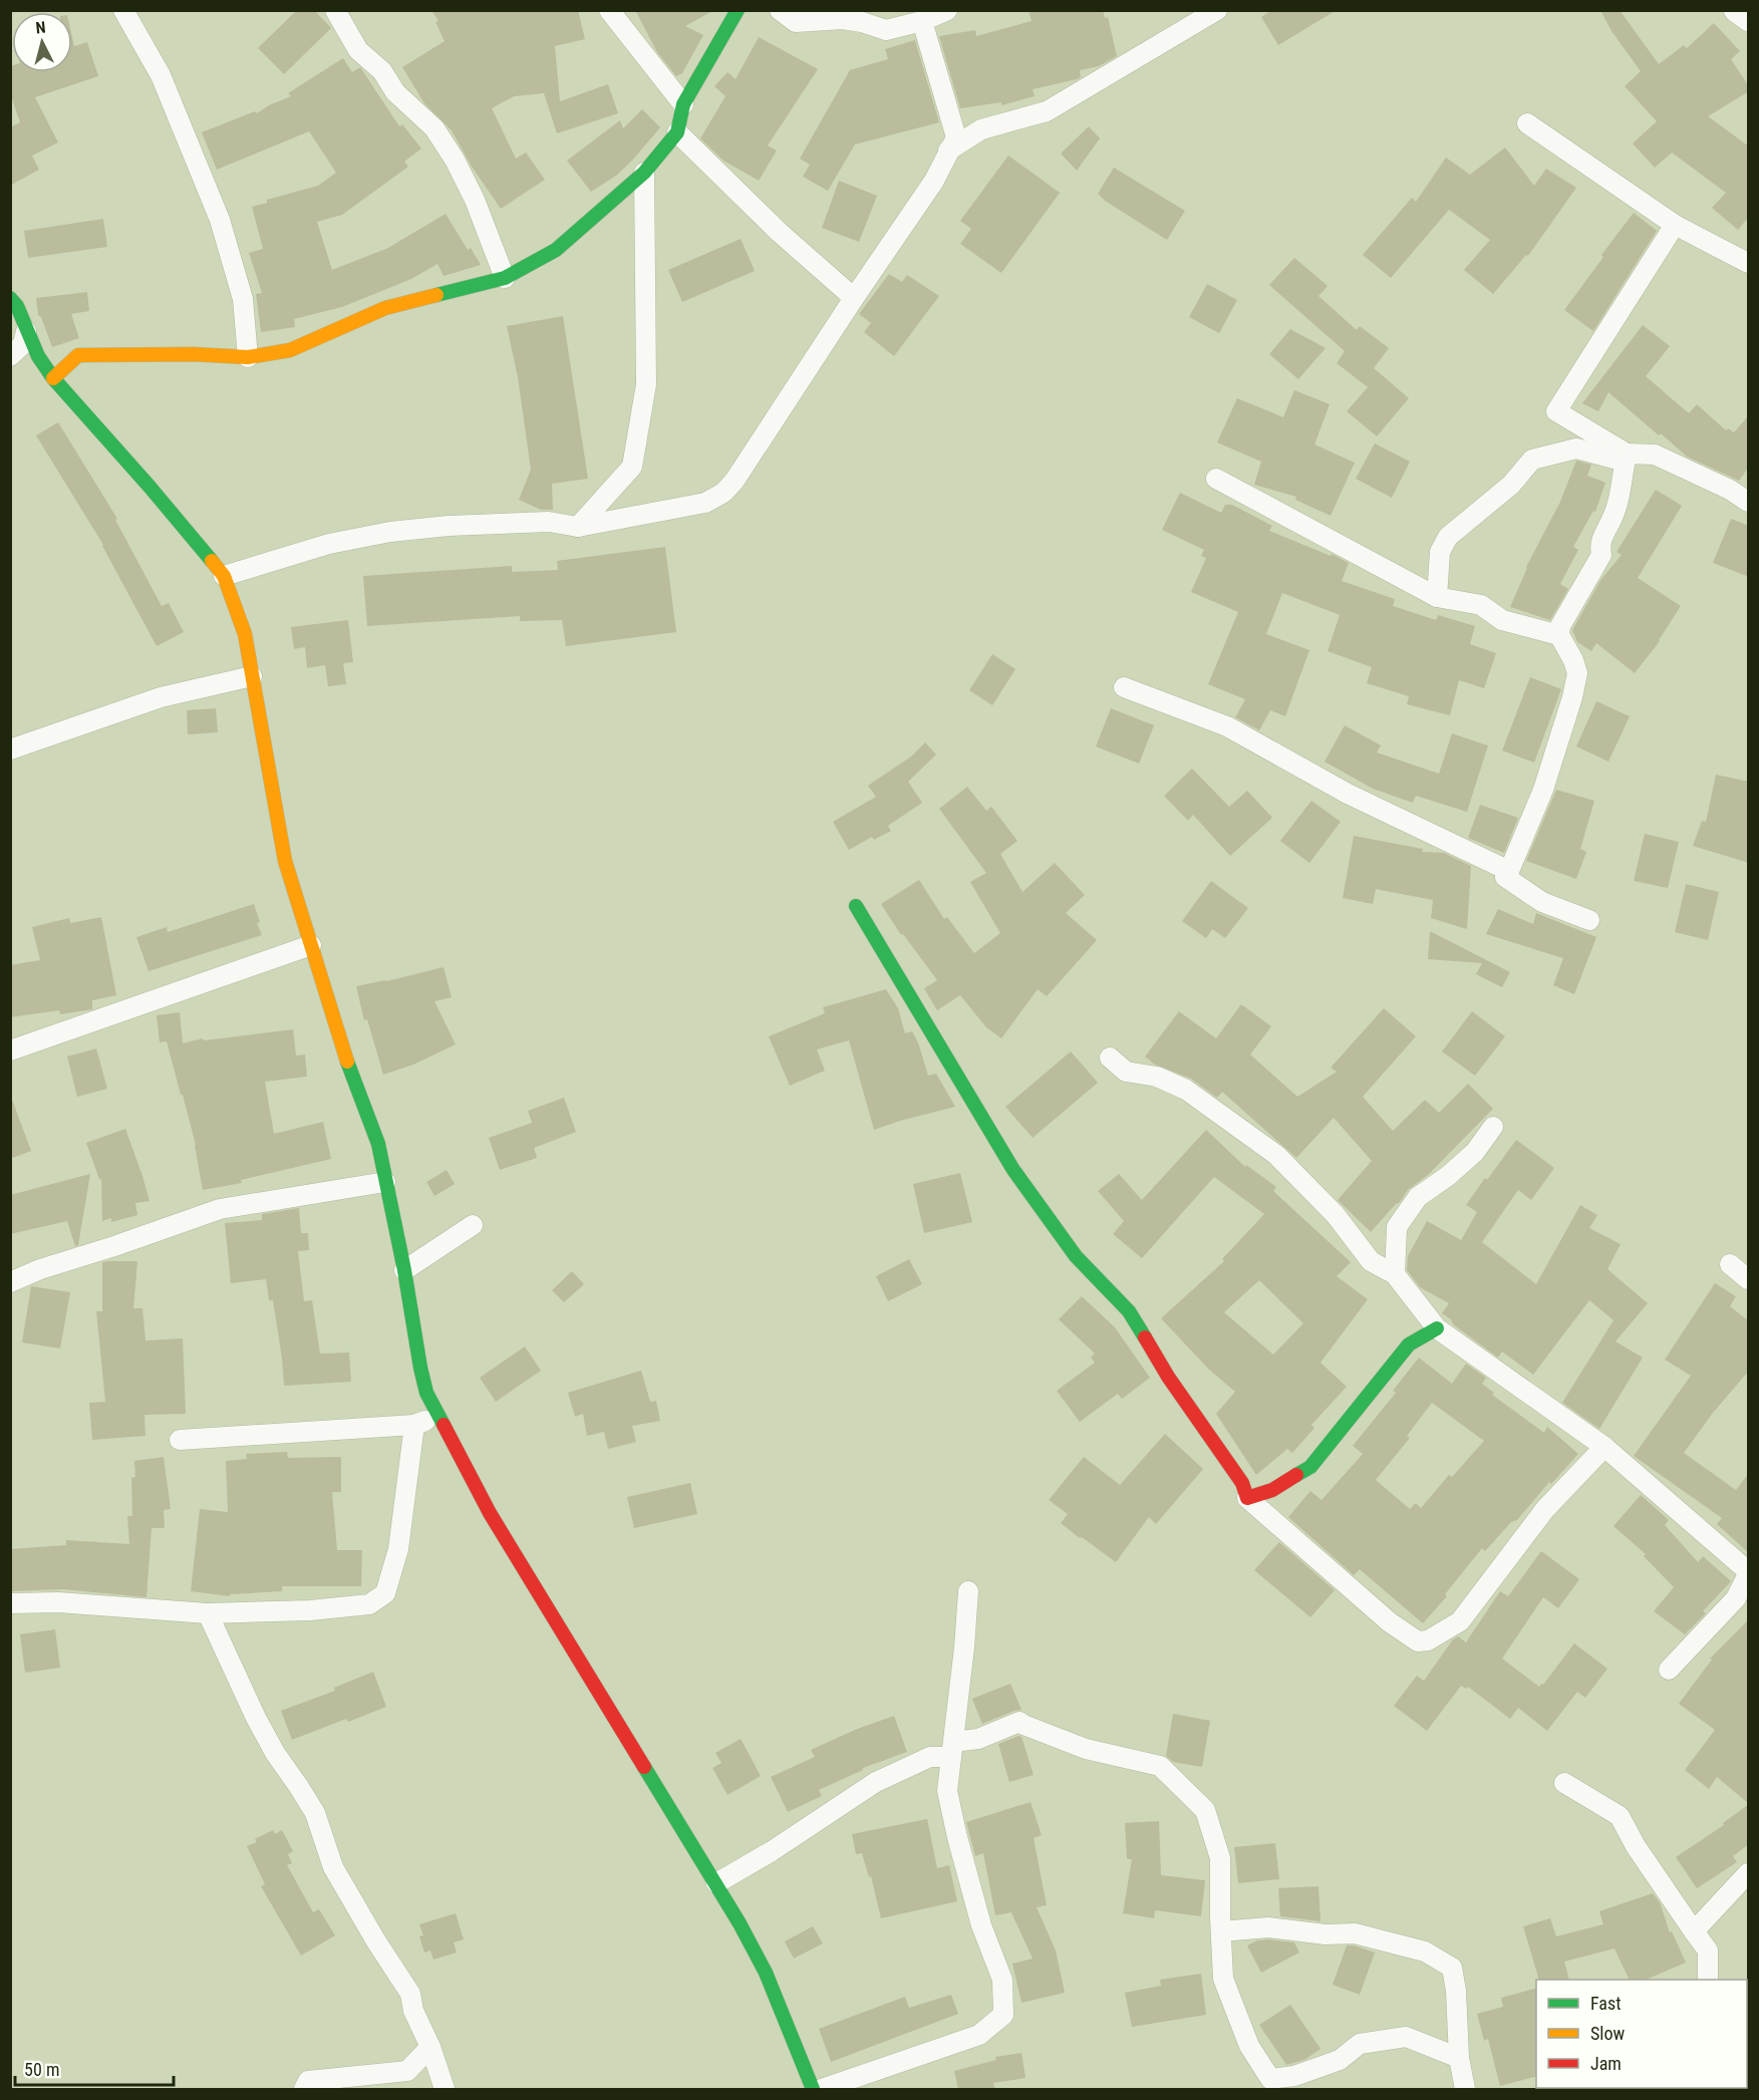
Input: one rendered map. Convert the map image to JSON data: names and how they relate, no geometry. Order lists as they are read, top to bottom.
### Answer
{
  "legend": ["Fast", "Slow", "Jam"],
  "scale_bar": "50 m",
  "north": "top"
}
